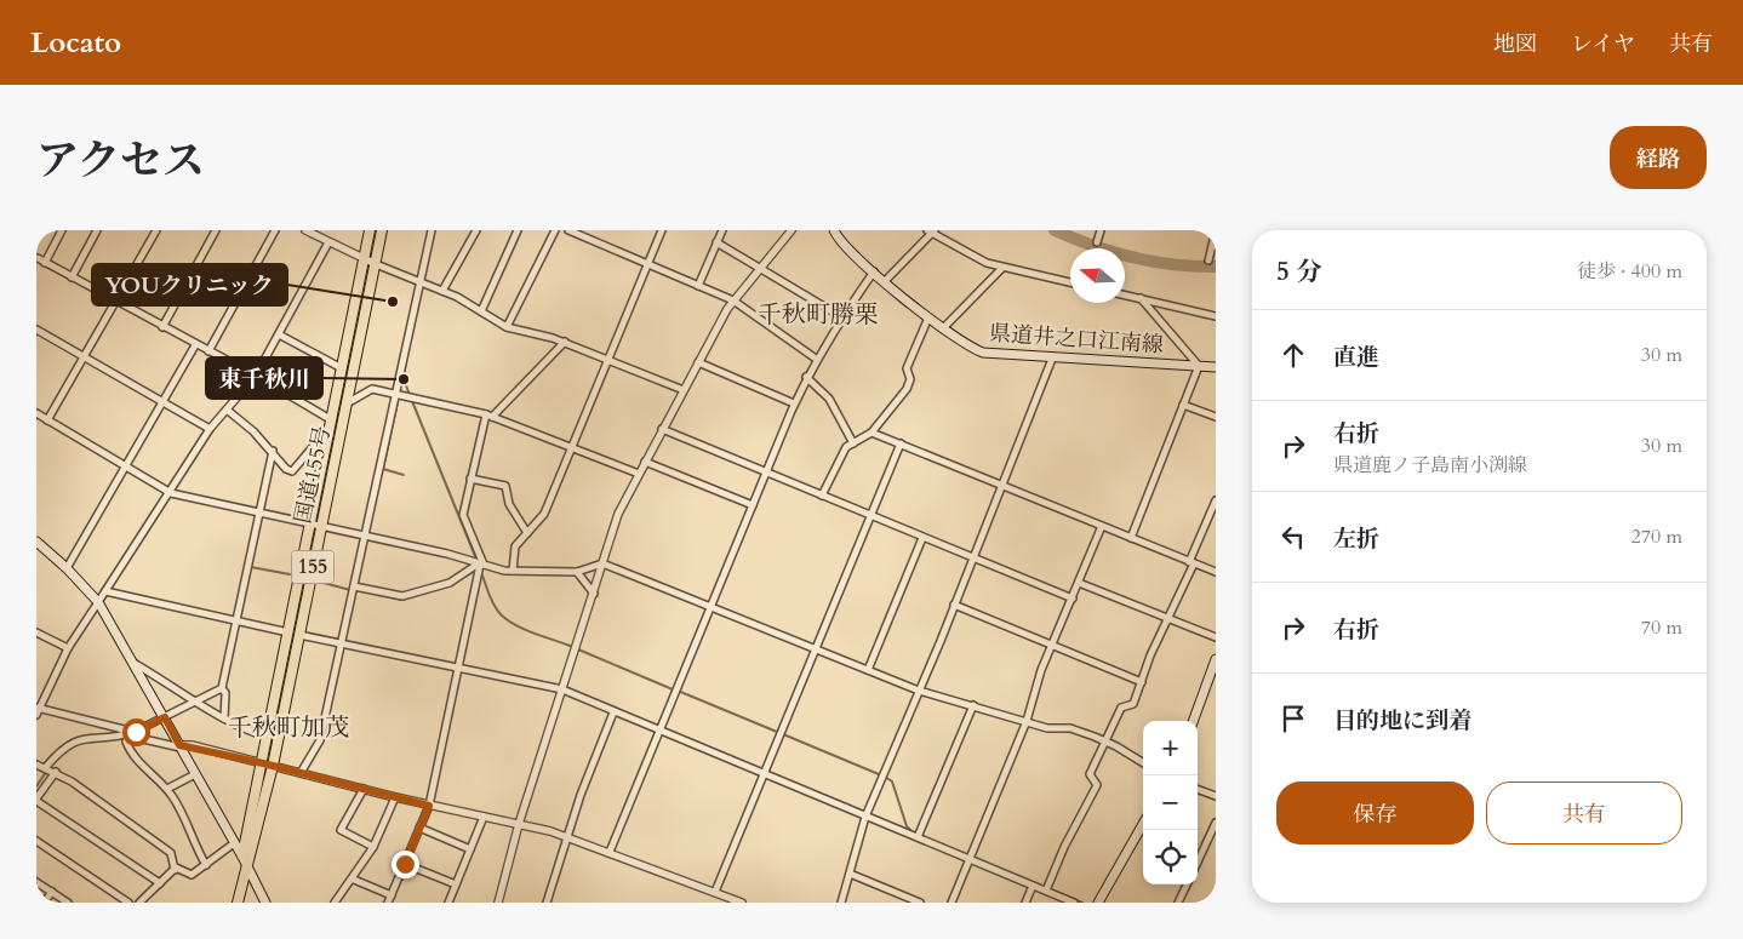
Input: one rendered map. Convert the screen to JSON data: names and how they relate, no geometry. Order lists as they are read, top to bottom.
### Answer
{
  "streets": {
    "highway": ["国道155号", "155"],
    "main road": ["県道井之口江南線"]
  },
  "districts": ["千秋町勝栗", "千秋町加茂"],
  "places": ["YOUクリニック", "東千秋川"],
  "north": "left",
  "page": {
    "header": "Locato",
    "nav": ["地図", "レイヤ", "共有"],
    "title": "アクセス",
    "buttons": [
      "経路",
      ["保存", "共有"]
    ],
    "heading": ["5 分", "徒歩 · 400 m"],
    "list": [
      ["直進", "30 m"],
      ["右折", "県道鹿ノ子島南小渕線", "30 m"],
      ["左折", "270 m"],
      ["右折", "70 m"],
      "目的地に到着"
    ],
    "map_buttons": ["+", "−"]
  }
}
